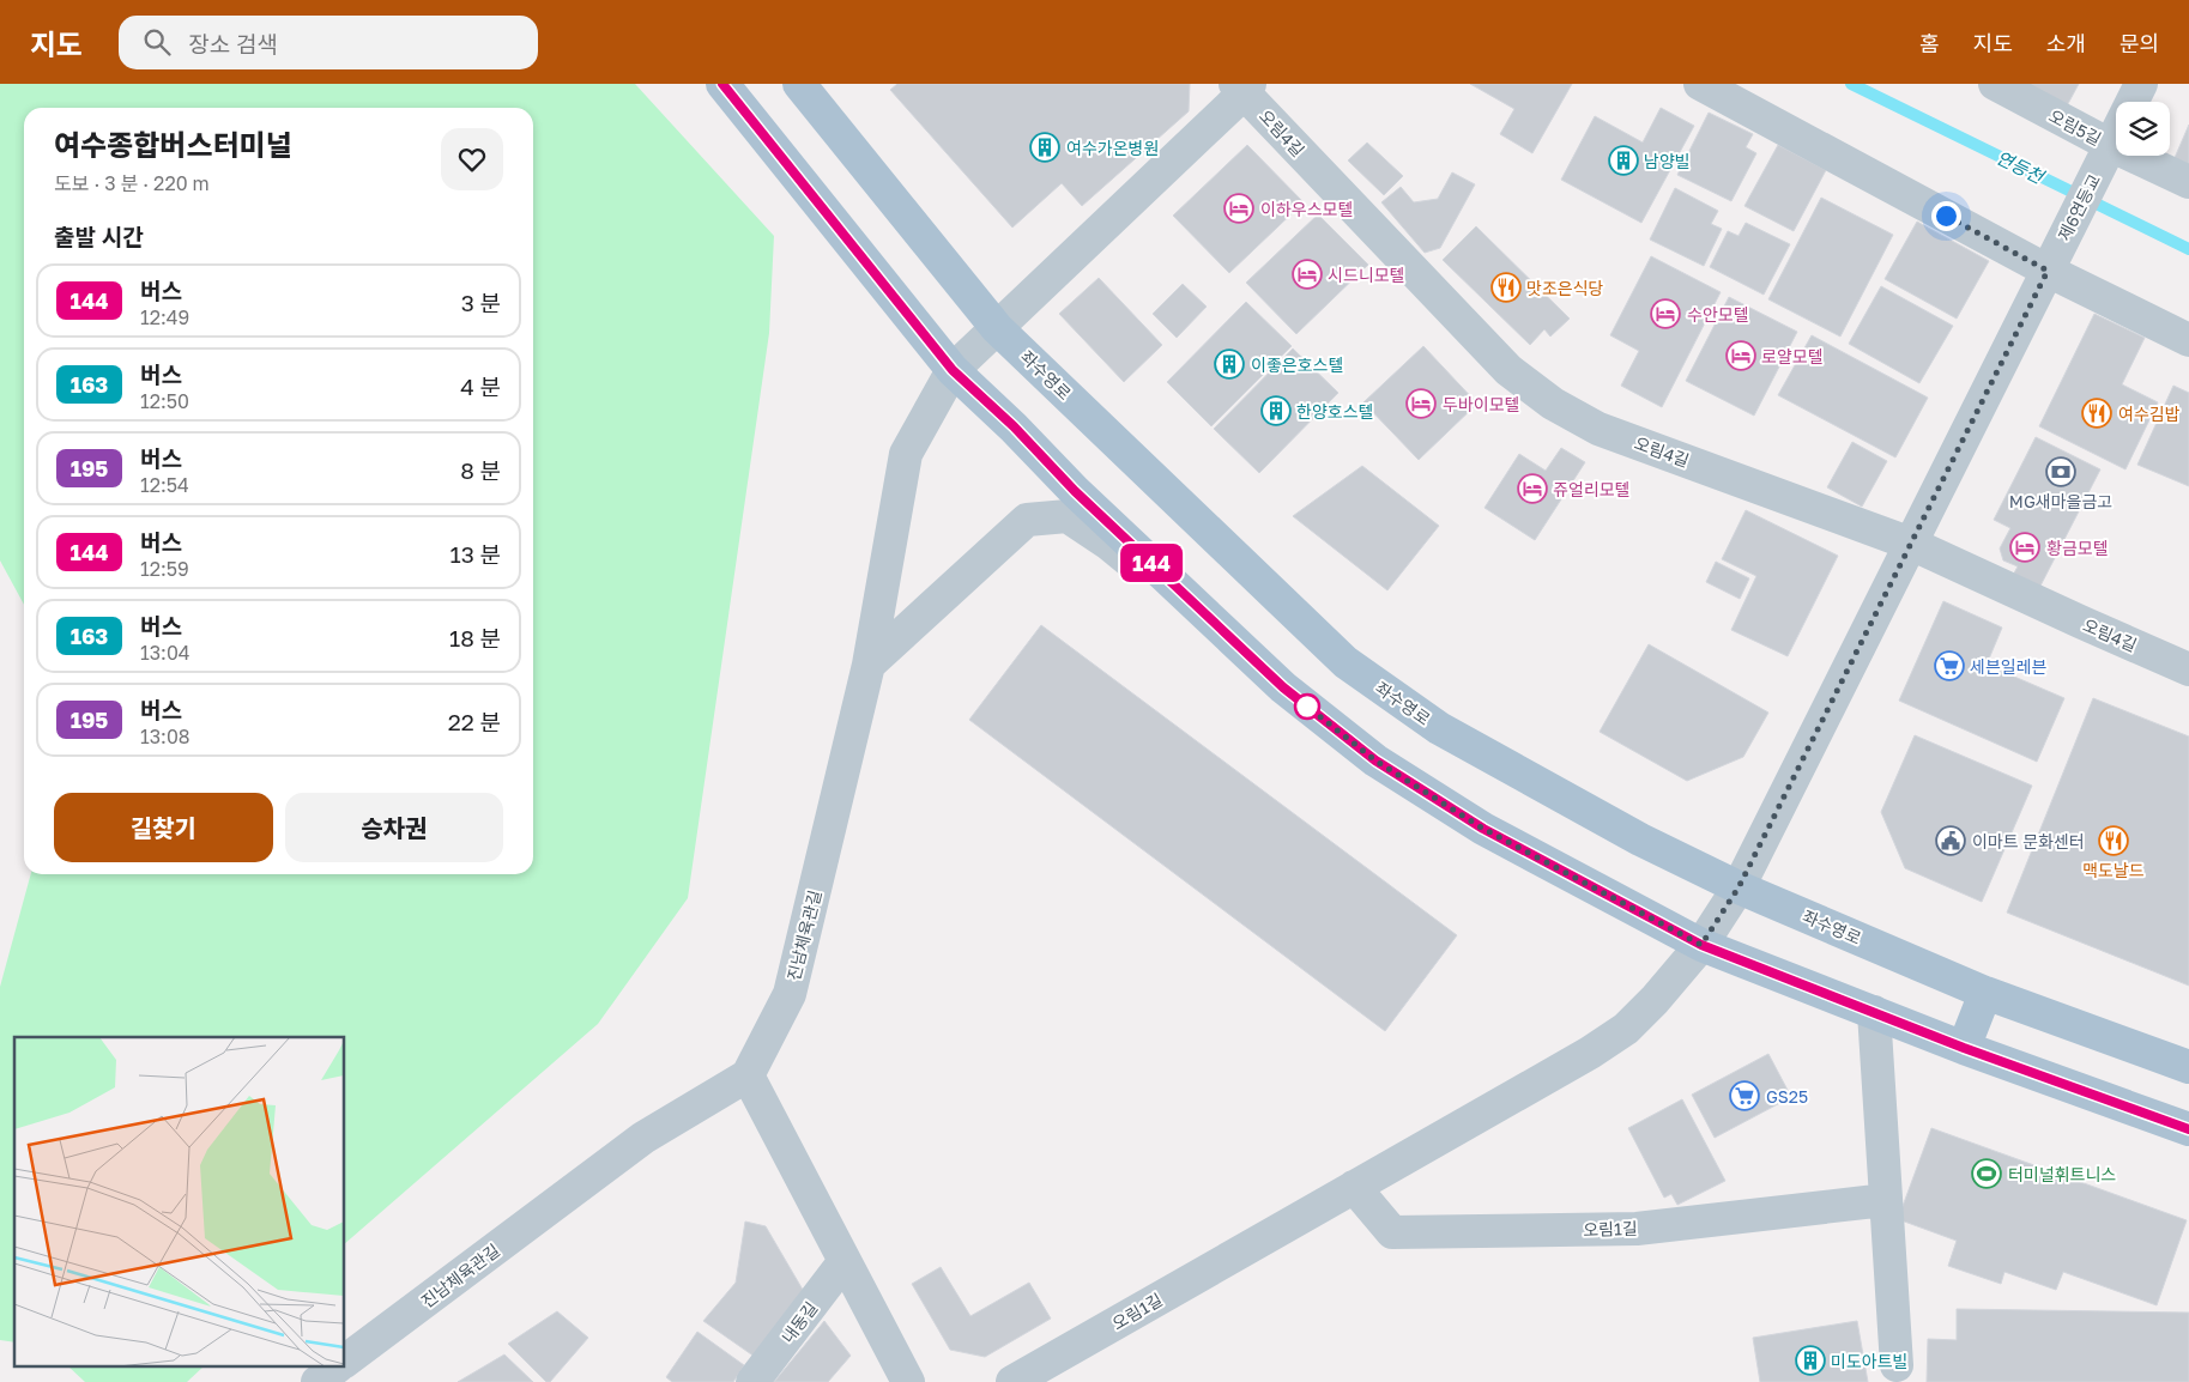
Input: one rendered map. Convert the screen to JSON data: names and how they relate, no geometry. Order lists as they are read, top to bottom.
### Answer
{
  "streets": {
    "main road": ["좌수영로"],
    "street": [
      "오림5길",
      "오림4길",
      "제6연등교",
      "진남체육관길",
      "오림1길",
      "내동길"
    ]
  },
  "crossings": [
    ["오림5길", "제6연등교"],
    ["오림4길", "제6연등교"],
    ["오림4길", "진남체육관길"],
    ["오림4길", "오림1길"],
    ["제6연등교", "오림1길"],
    ["좌수영로", "진남체육관길"],
    ["좌수영로", "오림1길"]
  ],
  "water": ["연등천"],
  "places": {
    "building": [
      "여수가온병원",
      "남양빌",
      "이좋은호스텔",
      "한양호스텔",
      "미도아트빌"
    ],
    "hotel": [
      "이하우스모텔",
      "시드니모텔",
      "수안모텔",
      "로얄모텔",
      "두바이모텔",
      "쥬얼리모텔",
      "황금모텔"
    ],
    "restaurant": ["맛조은식당", "여수김밥", "맥도날드"],
    "bank": ["MG새마을금고"],
    "supermarket": ["세븐일레븐", "GS25"],
    "public building": ["이마트 문화센터"],
    "sports": ["터미널휘트니스"]
  },
  "lines": ["bus line 144"],
  "page": {
    "header": "지도",
    "search": "장소 검색",
    "nav": [
      "홈",
      "지도",
      "소개",
      "문의"
    ],
    "on_map": "144",
    "heading": [
      ["여수종합버스터미널", "도보 · 3 분 · 220 m"],
      "출발 시간"
    ],
    "list": [
      {
        "mark": "144",
        "name": "버스",
        "note": "12:49",
        "value": "3 분"
      },
      {
        "mark": "163",
        "name": "버스",
        "note": "12:50",
        "value": "4 분"
      },
      {
        "mark": "195",
        "name": "버스",
        "note": "12:54",
        "value": "8 분"
      },
      {
        "mark": "144",
        "name": "버스",
        "note": "12:59",
        "value": "13 분"
      },
      {
        "mark": "163",
        "name": "버스",
        "note": "13:04",
        "value": "18 분"
      },
      {
        "mark": "195",
        "name": "버스",
        "note": "13:08",
        "value": "22 분"
      }
    ],
    "buttons": ["길찾기", "승차권"]
  }
}
